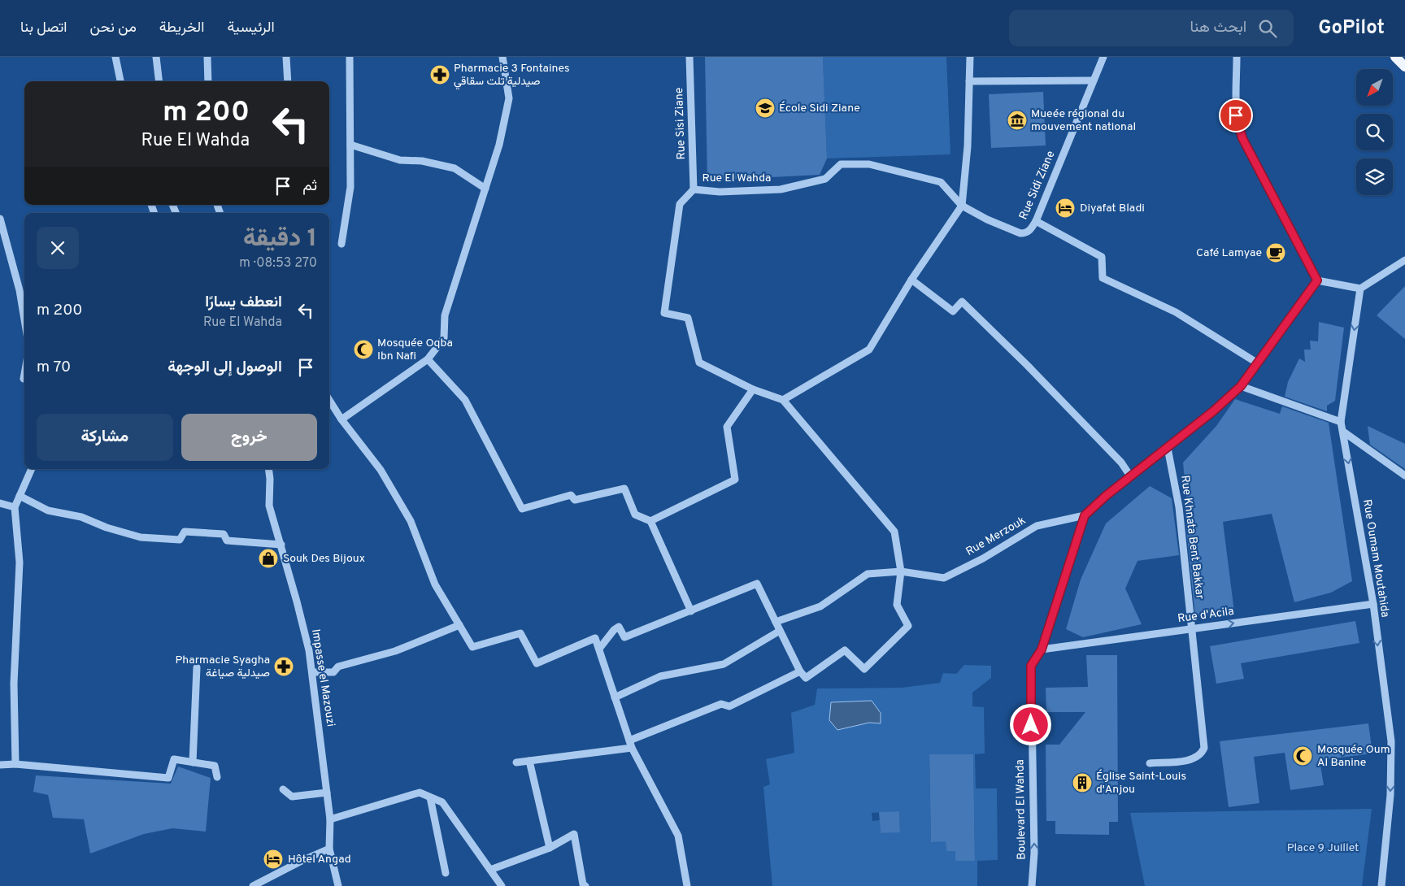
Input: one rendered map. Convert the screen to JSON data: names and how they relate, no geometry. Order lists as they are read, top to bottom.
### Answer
{
  "streets": {
    "street": [
      "Rue Sisi Ziane",
      "Rue El Wahda",
      "Rue Sidi Ziane",
      "Rue Merzouk",
      "Rue Khnata Bent Bakkar",
      "Rue Oumam Moutahida",
      "Rue d'Acila",
      "Impasse el Mazouzi",
      "Boulevard El Wahda"
    ]
  },
  "crossings": [
    ["Rue Sisi Ziane", "Rue El Wahda"],
    ["Rue El Wahda", "Rue Sidi Ziane"],
    ["Rue Merzouk", "Boulevard El Wahda"],
    ["Rue Khnata Bent Bakkar", "Rue d'Acila"],
    ["Rue Khnata Bent Bakkar", "Boulevard El Wahda"],
    ["Rue Oumam Moutahida", "Rue d'Acila"],
    ["Rue d'Acila", "Boulevard El Wahda"]
  ],
  "one_way": ["Rue Oumam Moutahida", "Rue d'Acila"],
  "parks": ["Place 9 Juillet"],
  "places": {
    "pharmacy": ["Pharmacie 3 Fontaines صيدلية تلت سقاقي", "Pharmacie Syagha صيدلية صياغة"],
    "school or university": ["École Sidi Ziane"],
    "museum": ["Mueée régional du mouvement national"],
    "hotel": ["Diyafat Bladi", "Hôtel Angad"],
    "cafe": ["Café Lamyae"],
    "mosque": ["Mosquée Oqba Ibn Nafi", "Mosquée Oum Al Banine"],
    "shop": ["Souk Des Bijoux"],
    "building": ["Église Saint-Louis d'Anjou"]
  },
  "north": "bottom left",
  "page": {
    "header": "GoPilot",
    "search": "ابحث هنا",
    "nav": [
      "الرئيسية",
      "الخريطة",
      "من نحن",
      "اتصل بنا"
    ],
    "turn": ["200 m", "Rue El Wahda"],
    "then": "ثم",
    "heading": ["1 دقيقة", "270 m · 08:53"],
    "list": [
      {
        "name": "انعطف يسارًا",
        "note": "Rue El Wahda",
        "value": "200 m"
      },
      {
        "name": "الوصول إلى الوجهة",
        "value": "70 m"
      }
    ],
    "buttons": ["خروج", "مشاركة"]
  }
}
